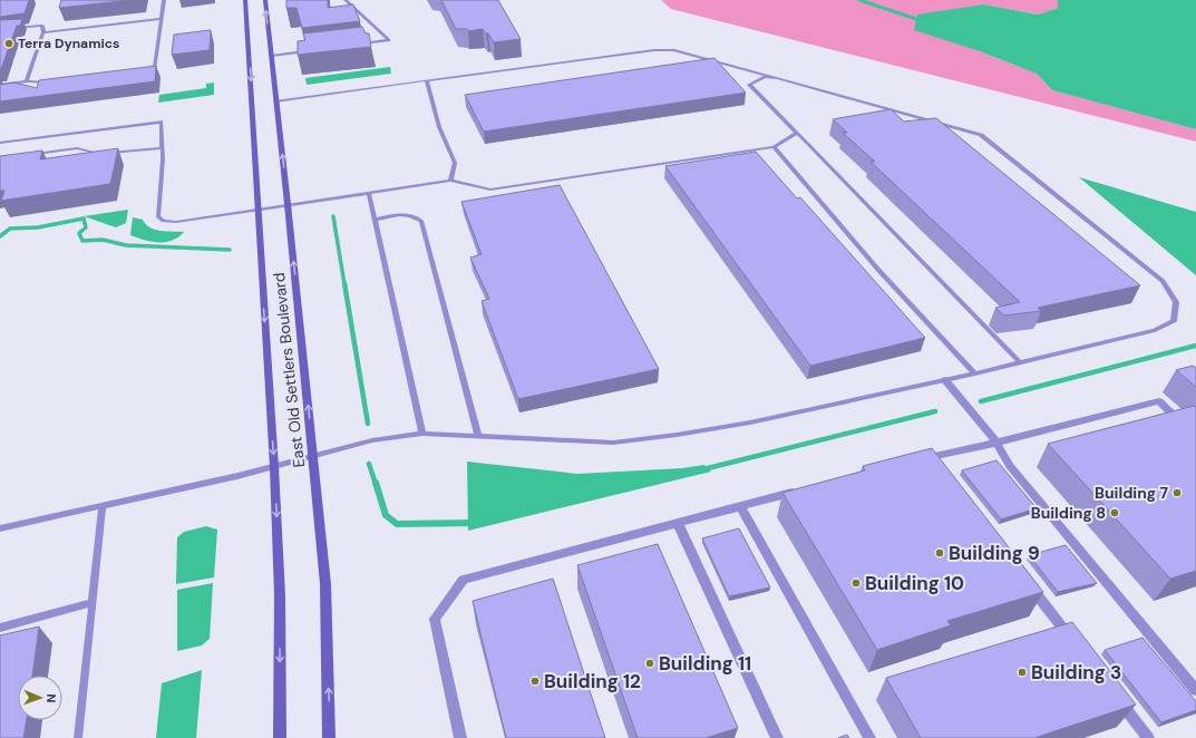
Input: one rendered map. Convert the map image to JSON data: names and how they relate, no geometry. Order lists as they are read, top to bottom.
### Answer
{
  "streets": {
    "main road": ["East Old Settlers Boulevard"]
  },
  "places": [
    "Terra Dynamics",
    "Building 7",
    "Building 8",
    "Building 9",
    "Building 10",
    "Building 11",
    "Building 3",
    "Building 12"
  ],
  "north": "right"
}
